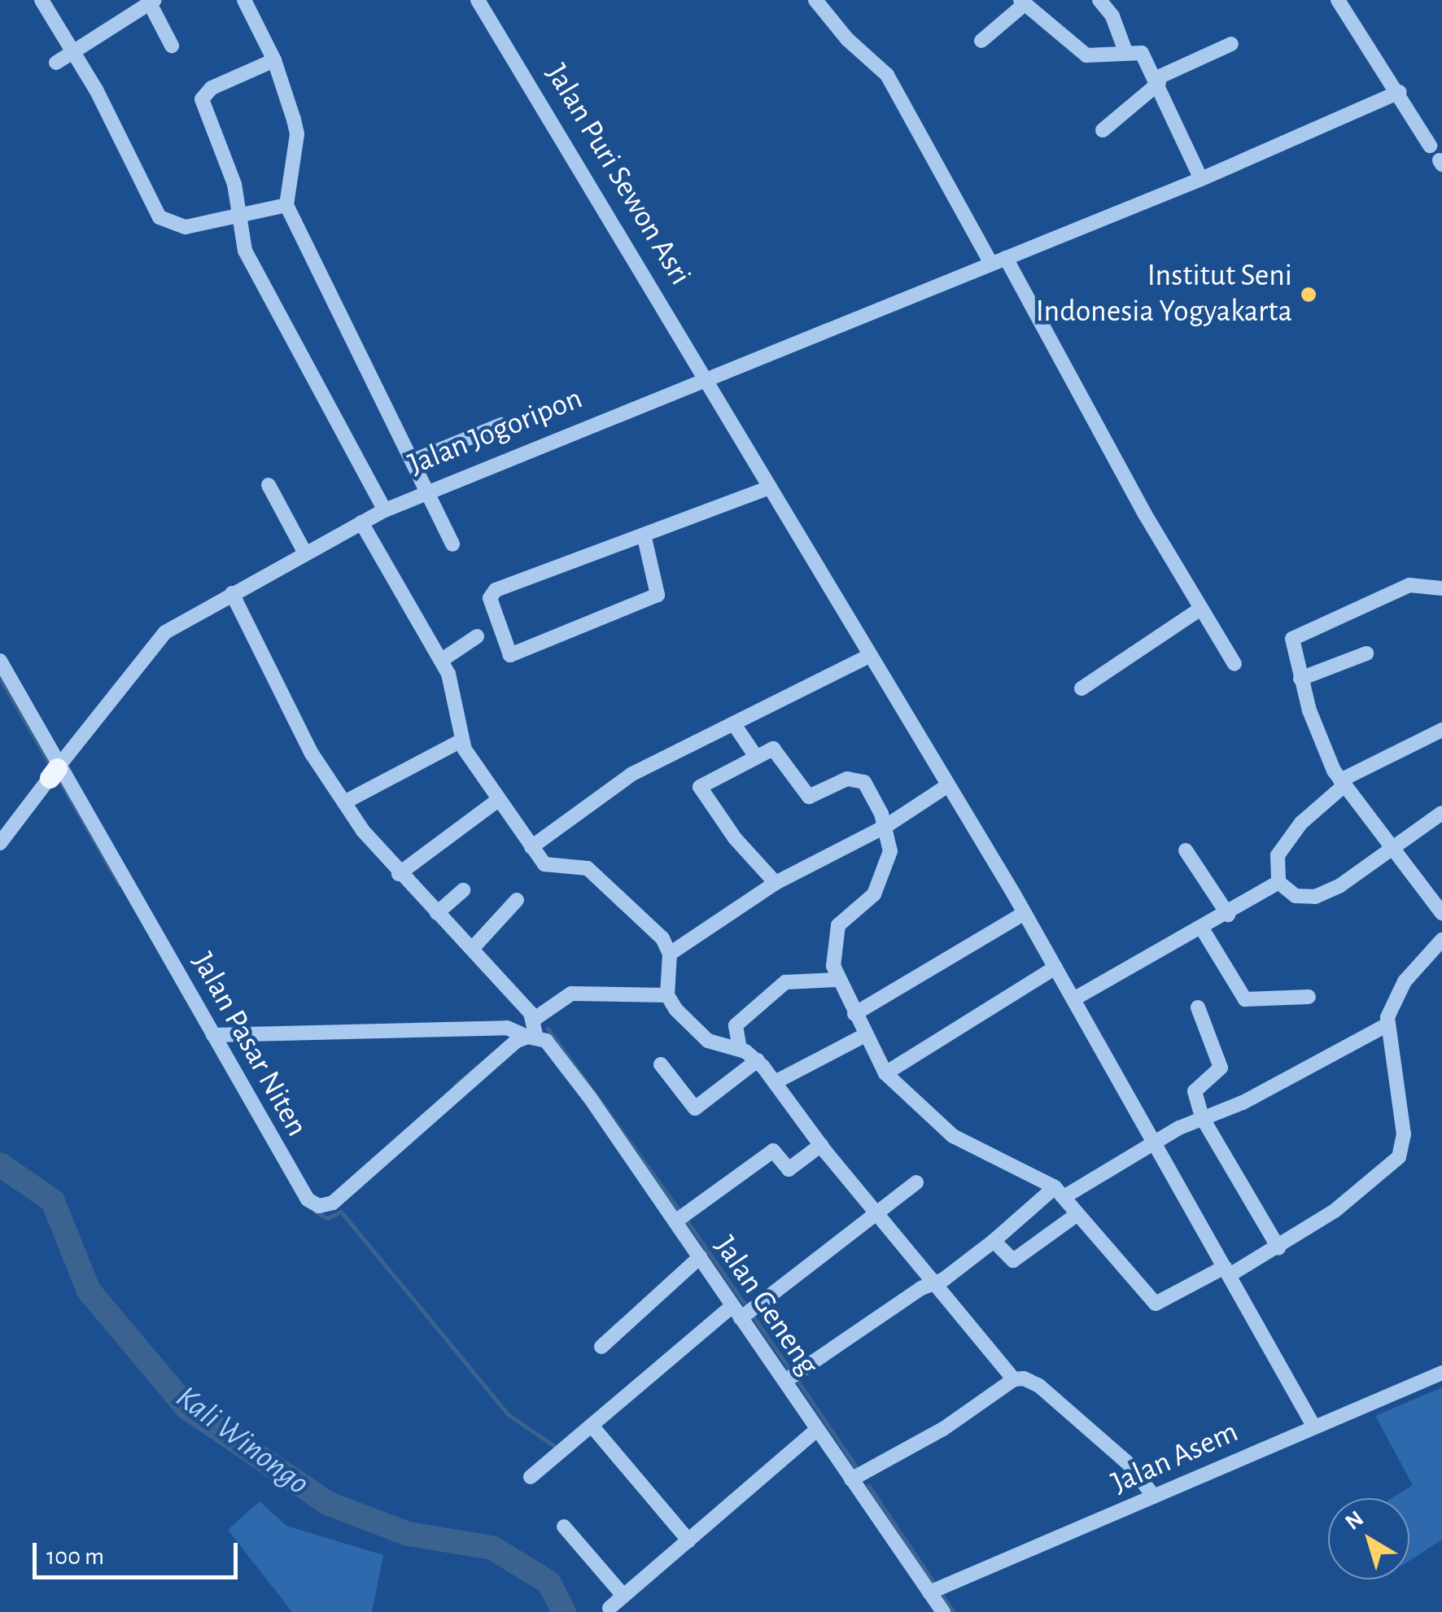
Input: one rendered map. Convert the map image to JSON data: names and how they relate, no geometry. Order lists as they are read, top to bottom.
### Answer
{
  "streets": {
    "street": [
      "Jalan Puri Sewon Asri",
      "Jalan Jogoripon",
      "Jalan Pasar Niten",
      "Jalan Geneng",
      "Jalan Asem"
    ]
  },
  "crossings": [
    ["Jalan Puri Sewon Asri", "Jalan Jogoripon"],
    ["Jalan Puri Sewon Asri", "Jalan Asem"],
    ["Jalan Jogoripon", "Jalan Pasar Niten"],
    ["Jalan Pasar Niten", "Jalan Geneng"],
    ["Jalan Geneng", "Jalan Asem"]
  ],
  "water": ["Kali Winongo"],
  "places": ["Institut Seni Indonesia Yogyakarta"],
  "scale_bar": "100 m",
  "north": "top left"
}
